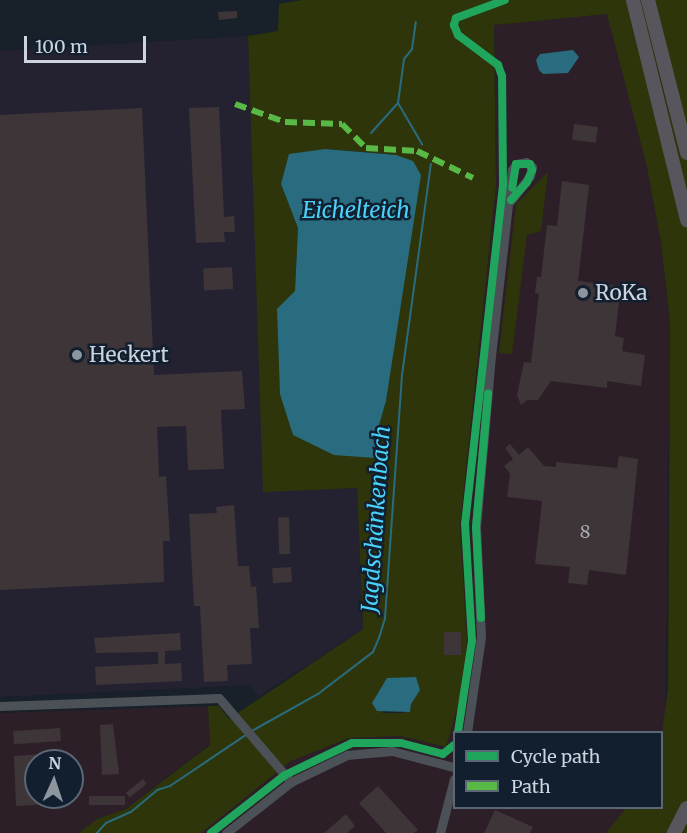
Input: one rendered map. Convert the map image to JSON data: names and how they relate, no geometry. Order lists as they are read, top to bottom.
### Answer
{
  "water": ["Eichelteich", "Jagdschänkenbach"],
  "places": ["RoKa", "Heckert"],
  "house_numbers": ["8"],
  "legend": ["Cycle path", "Path"],
  "scale_bar": "100 m",
  "north": "top"
}
